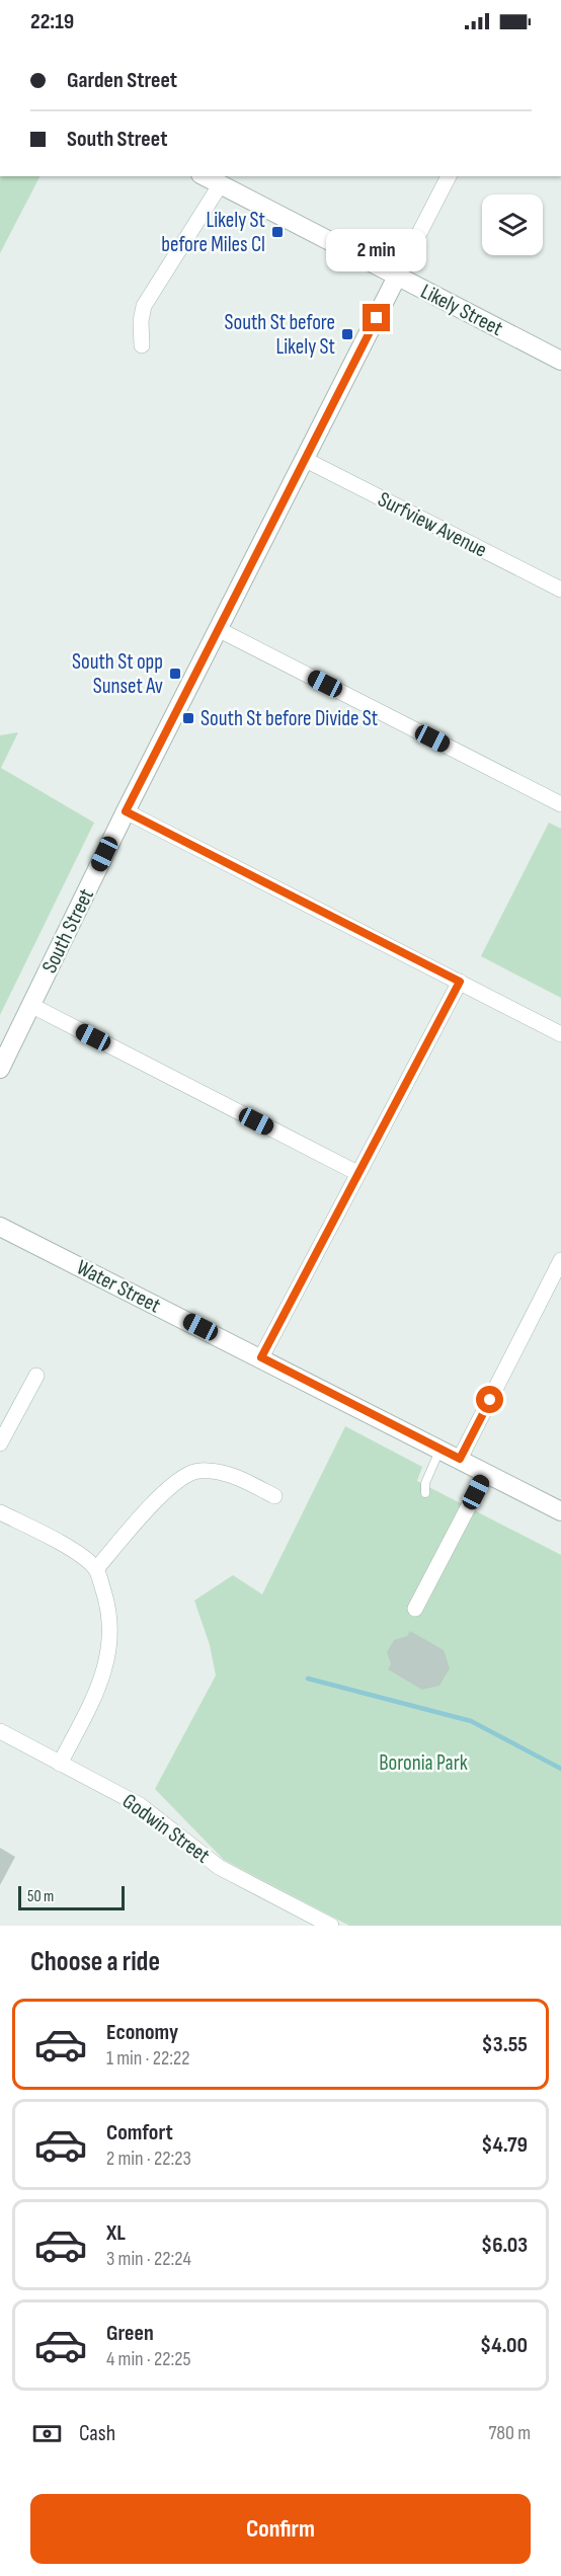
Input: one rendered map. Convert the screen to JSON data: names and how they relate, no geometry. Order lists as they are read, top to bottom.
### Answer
{
  "streets": {
    "street": [
      "Likely Street",
      "Surfview Avenue",
      "South Street",
      "Water Street",
      "Godwin Street"
    ]
  },
  "crossings": [
    ["Likely Street", "South Street"],
    ["Surfview Avenue", "South Street"]
  ],
  "parks": ["Boronia Park"],
  "places": {
    "transit": [
      "Likely St before Miles Cl",
      "South St before Likely St",
      "South St opp Sunset Av",
      "South St before Divide St"
    ]
  },
  "scale_bar": "50 m",
  "page": {
    "status": "22:19",
    "banner": ["Garden Street", "South Street"],
    "bubble": "2 min",
    "scale": "50 m",
    "heading": "Choose a ride",
    "list": [
      {
        "name": "Economy",
        "note": "1 min · 22:22",
        "value": "$3.55"
      },
      {
        "name": "Comfort",
        "note": "2 min · 22:23",
        "value": "$4.79"
      },
      {
        "name": "XL",
        "note": "3 min · 22:24",
        "value": "$6.03"
      },
      {
        "name": "Green",
        "note": "4 min · 22:25",
        "value": "$4.00"
      }
    ],
    "pay": ["Cash", "780 m"],
    "buttons": "Confirm"
  }
}
